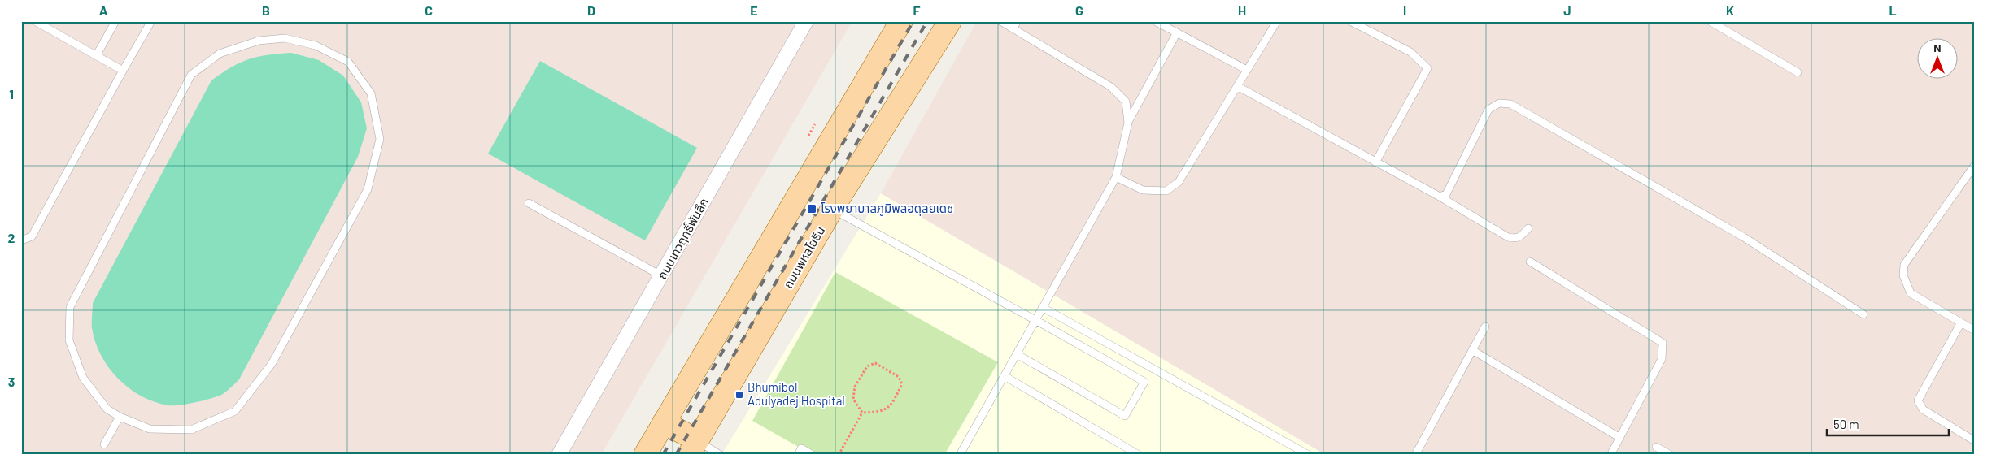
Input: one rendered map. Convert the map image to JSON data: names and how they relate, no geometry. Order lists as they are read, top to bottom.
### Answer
{
  "streets": {
    "main road": ["ถนนพหลโยธิน"],
    "street": ["ถนนเทวฤทธิ์พันลึก"]
  },
  "places": {
    "transit": ["โรงพยาบาลภูมิพลอดุลยเดช", "Bhumibol Adulyadej Hospital"]
  },
  "scale_bar": "50 m",
  "north": "top",
  "grid": {
    "columns": [
      "A",
      "B",
      "C",
      "D",
      "E",
      "F",
      "G",
      "H",
      "I",
      "J",
      "K",
      "L"
    ],
    "rows": ["1", "2", "3"]
  }
}
